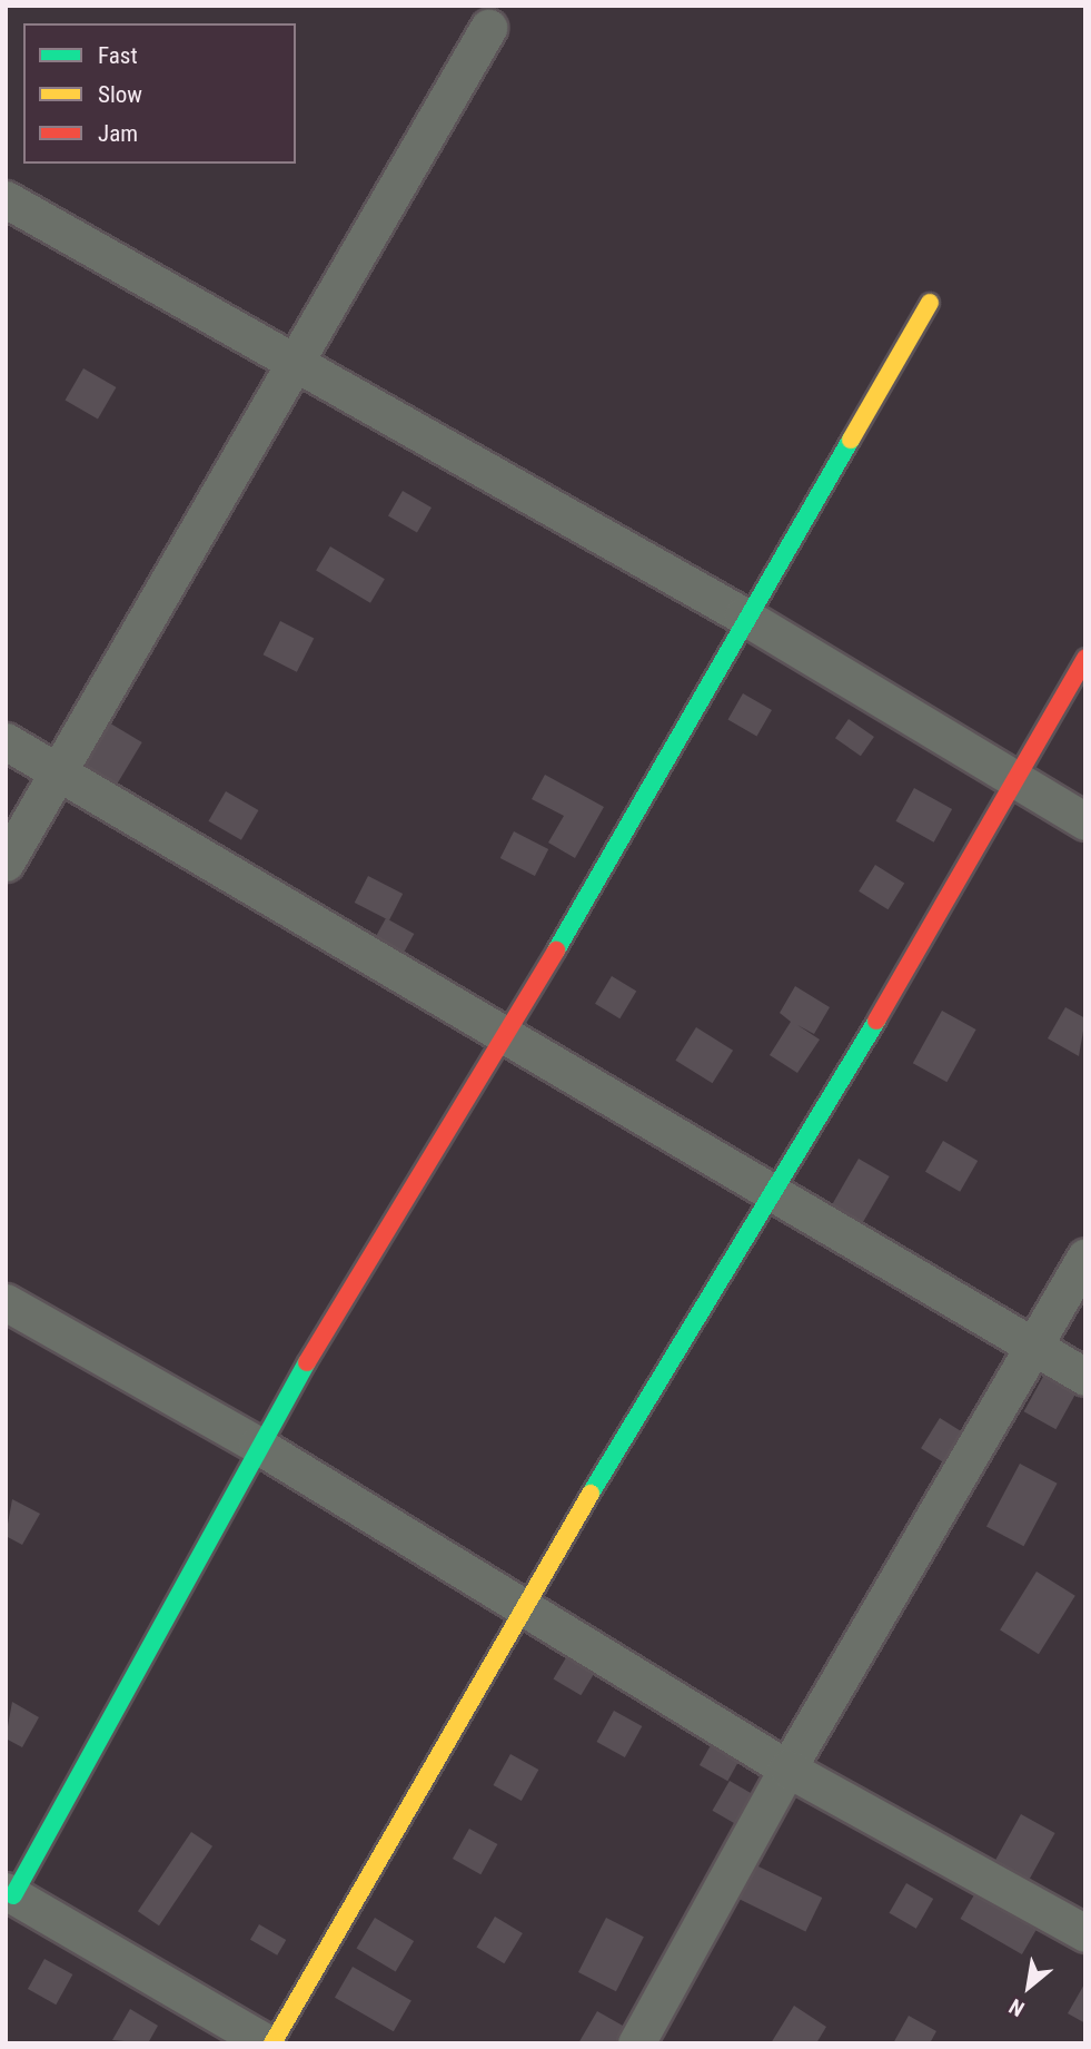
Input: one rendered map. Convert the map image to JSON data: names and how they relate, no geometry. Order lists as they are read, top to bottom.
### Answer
{
  "legend": ["Fast", "Slow", "Jam"],
  "north": "bottom left"
}
